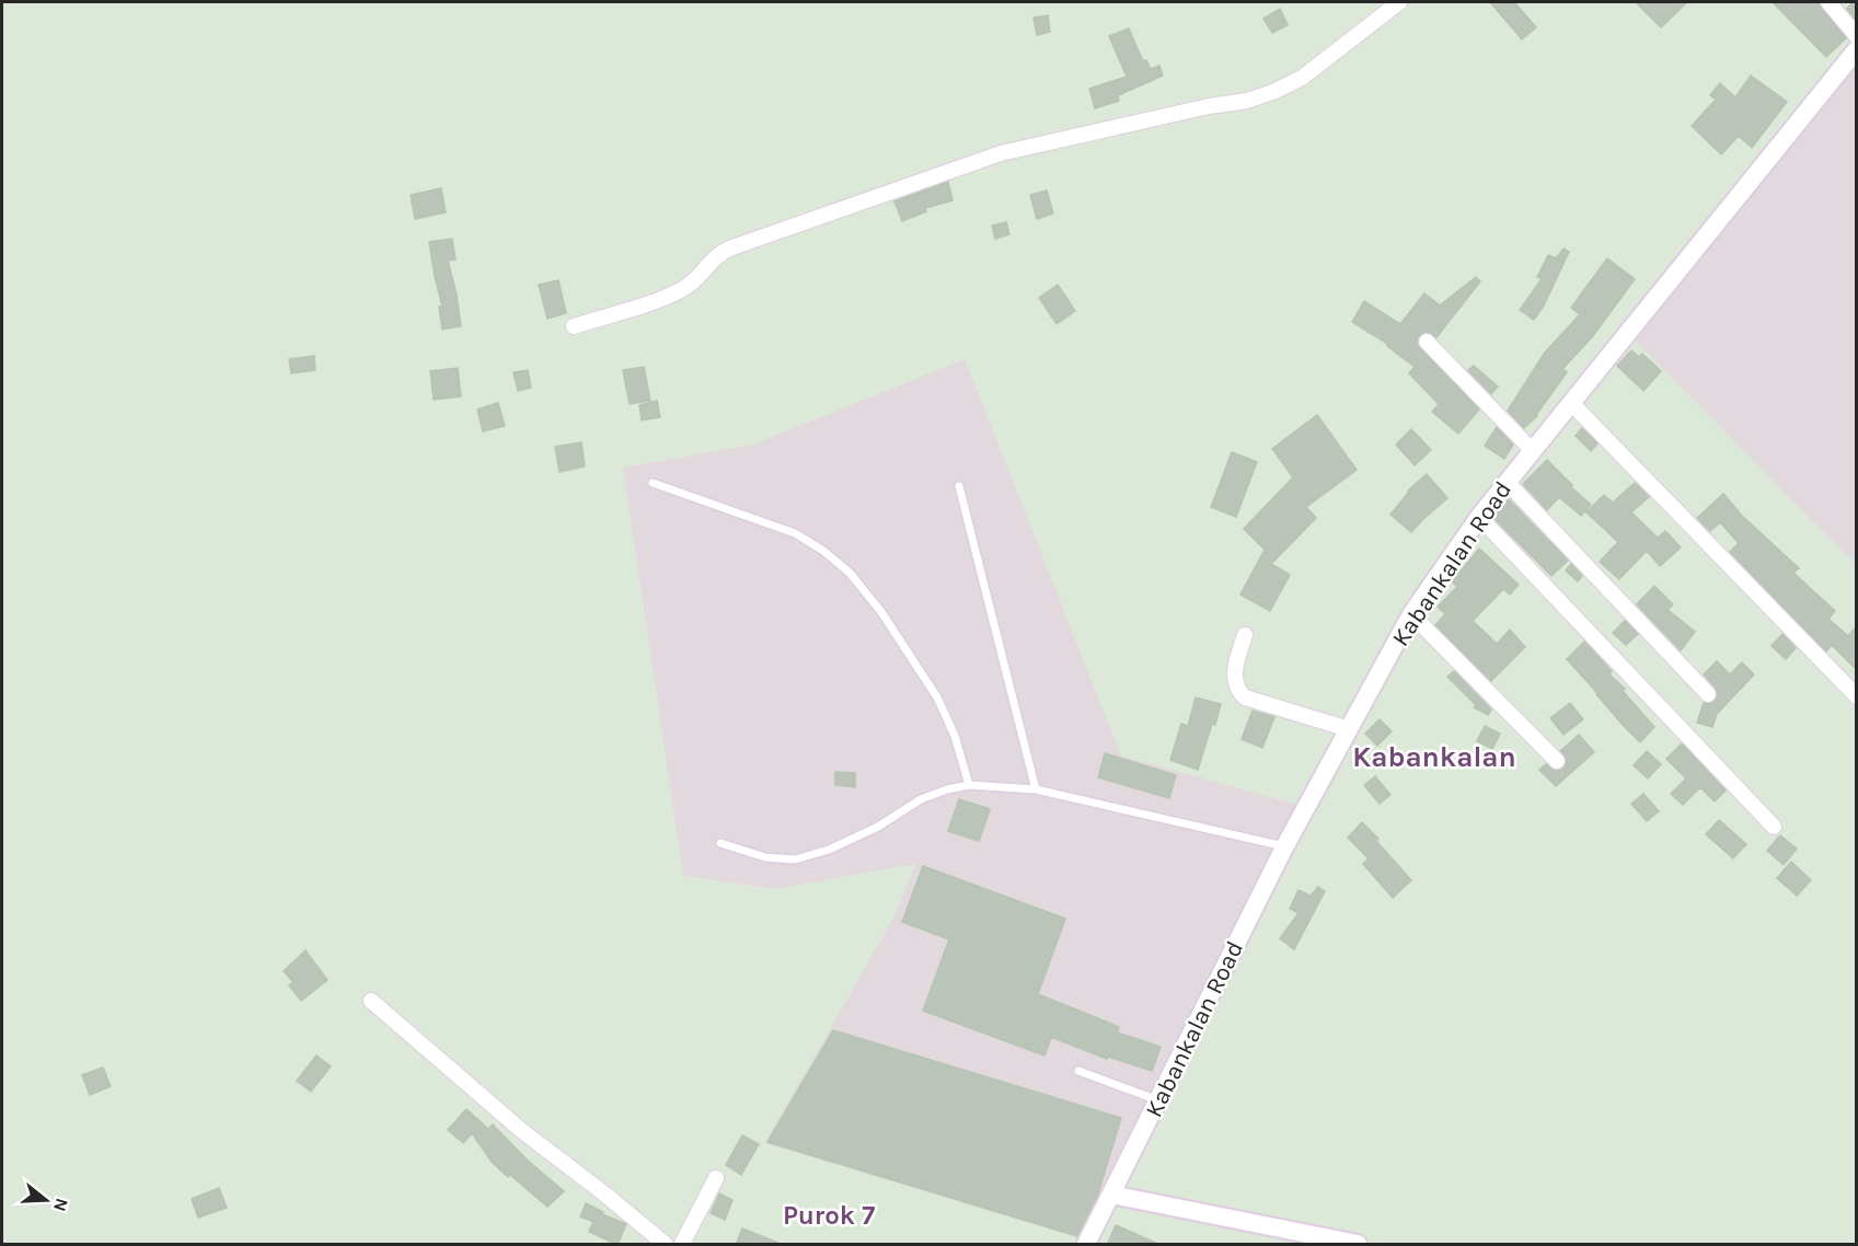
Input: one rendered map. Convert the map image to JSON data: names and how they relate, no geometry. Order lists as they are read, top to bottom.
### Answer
{
  "streets": {
    "street": ["Kabankalan Road"]
  },
  "districts": ["Kabankalan", "Purok 7"],
  "north": "right"
}
